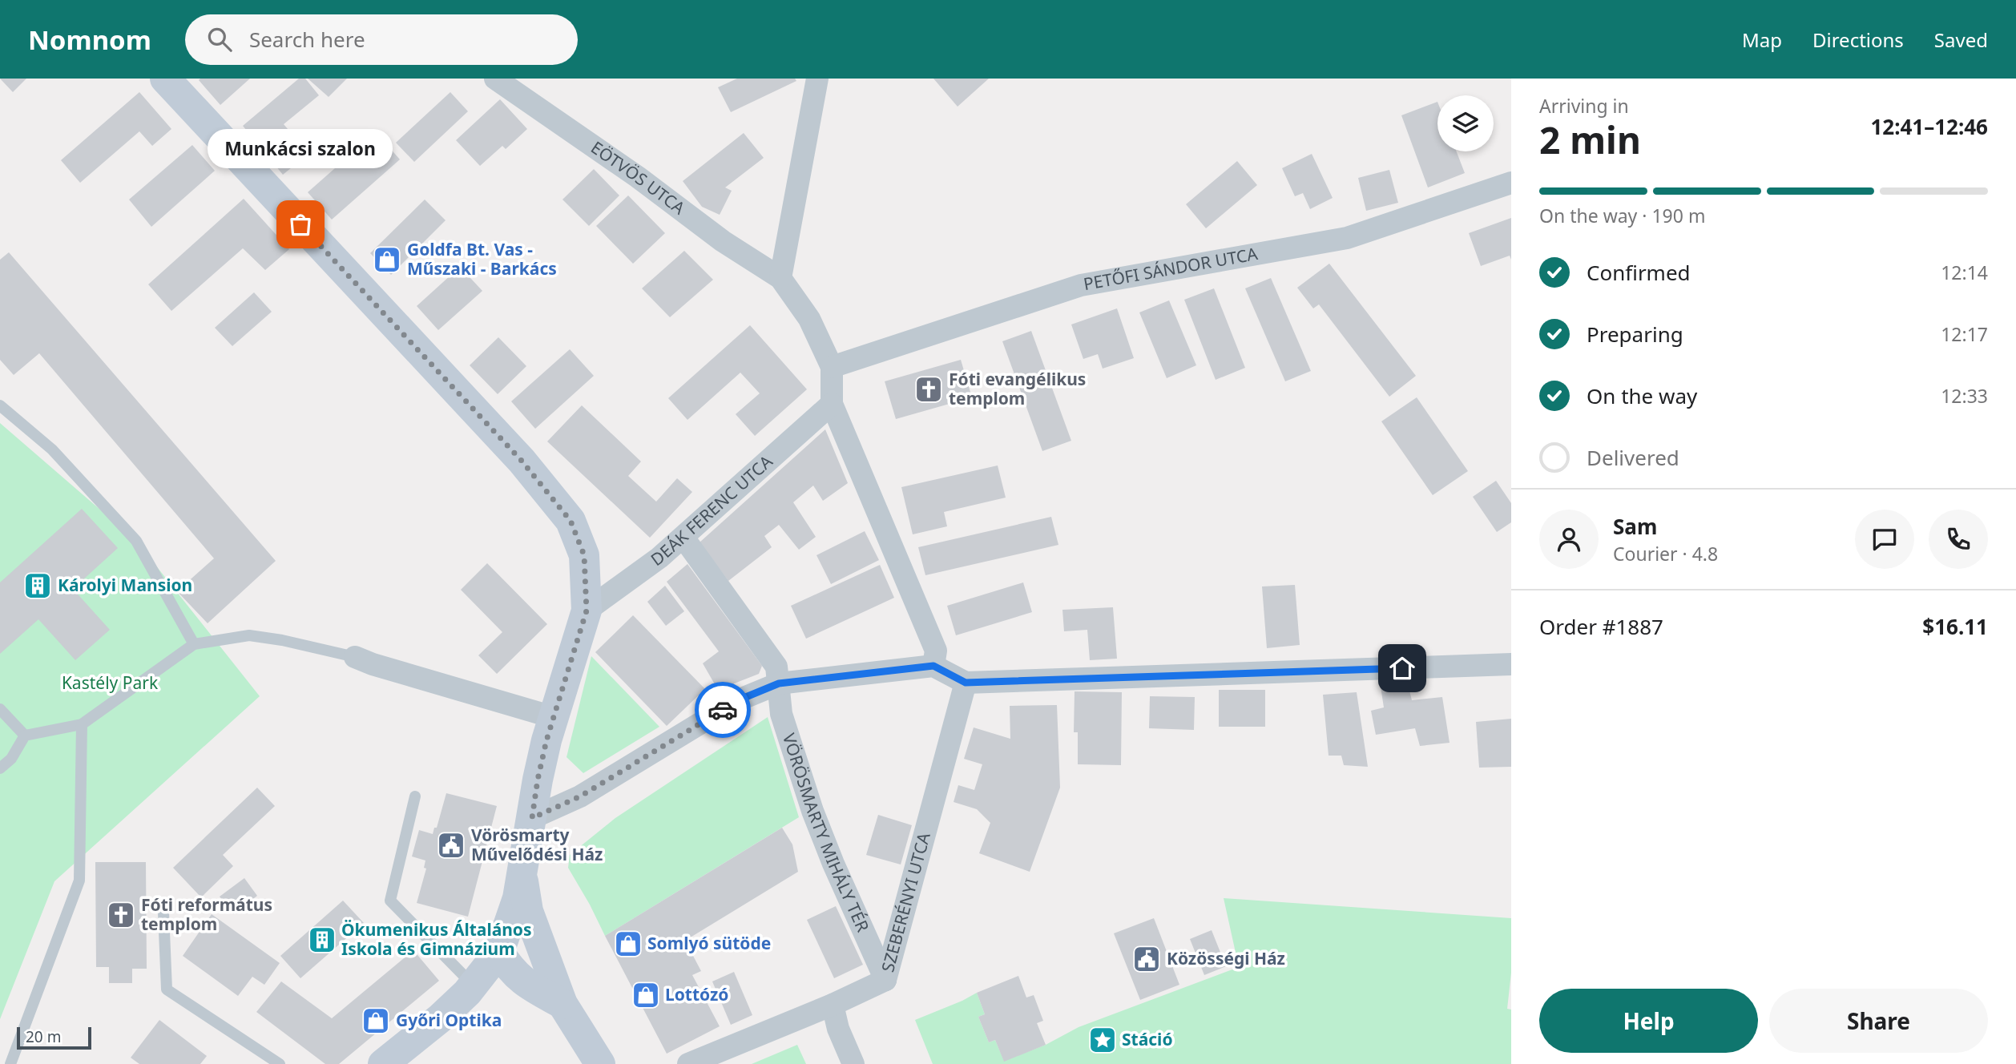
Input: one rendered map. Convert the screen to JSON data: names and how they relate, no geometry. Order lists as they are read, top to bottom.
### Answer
{
  "streets": {
    "street": [
      "EÖTVÖS UTCA",
      "PETŐFI SÁNDOR UTCA",
      "DEÁK FERENC UTCA",
      "VÖRÖSMARTY MIHÁLY TÉR",
      "SZEBERÉNYI UTCA"
    ]
  },
  "crossings": [
    ["DEÁK FERENC UTCA", "VÖRÖSMARTY MIHÁLY TÉR"],
    ["VÖRÖSMARTY MIHÁLY TÉR", "SZEBERÉNYI UTCA"]
  ],
  "parks": ["Kastély Park"],
  "places": {
    "other": ["Munkácsi szalon"],
    "shop": [
      "Goldfa Bt. Vas - Műszaki - Barkács",
      "Somlyó sütöde",
      "Lottózó",
      "Győri Optika"
    ],
    "church": ["Fóti evangélikus templom", "Fóti református templom"],
    "building": ["Károlyi Mansion", "Ökumenikus Általános Iskola és Gimnázium"],
    "public building": ["Vörösmarty Művelődési Ház", "Közösségi Ház"],
    "place": ["Stáció"]
  },
  "scale_bar": "20 m",
  "page": {
    "header": "Nomnom",
    "search": "Search here",
    "nav": ["Map", "Directions", "Saved"],
    "heading": ["2 min", "Arriving in", "12:41–12:46"],
    "panel": [
      "Sam",
      "Courier · 4.8",
      "Order #1887",
      "$16.11"
    ],
    "bubble": "Munkácsi szalon",
    "bar": "On the way · 190 m",
    "list": [
      ["Confirmed", "12:14"],
      ["Preparing", "12:17"],
      ["On the way", "12:33"],
      "Delivered"
    ],
    "buttons": ["Help", "Share"],
    "scale": "20 m"
  }
}
